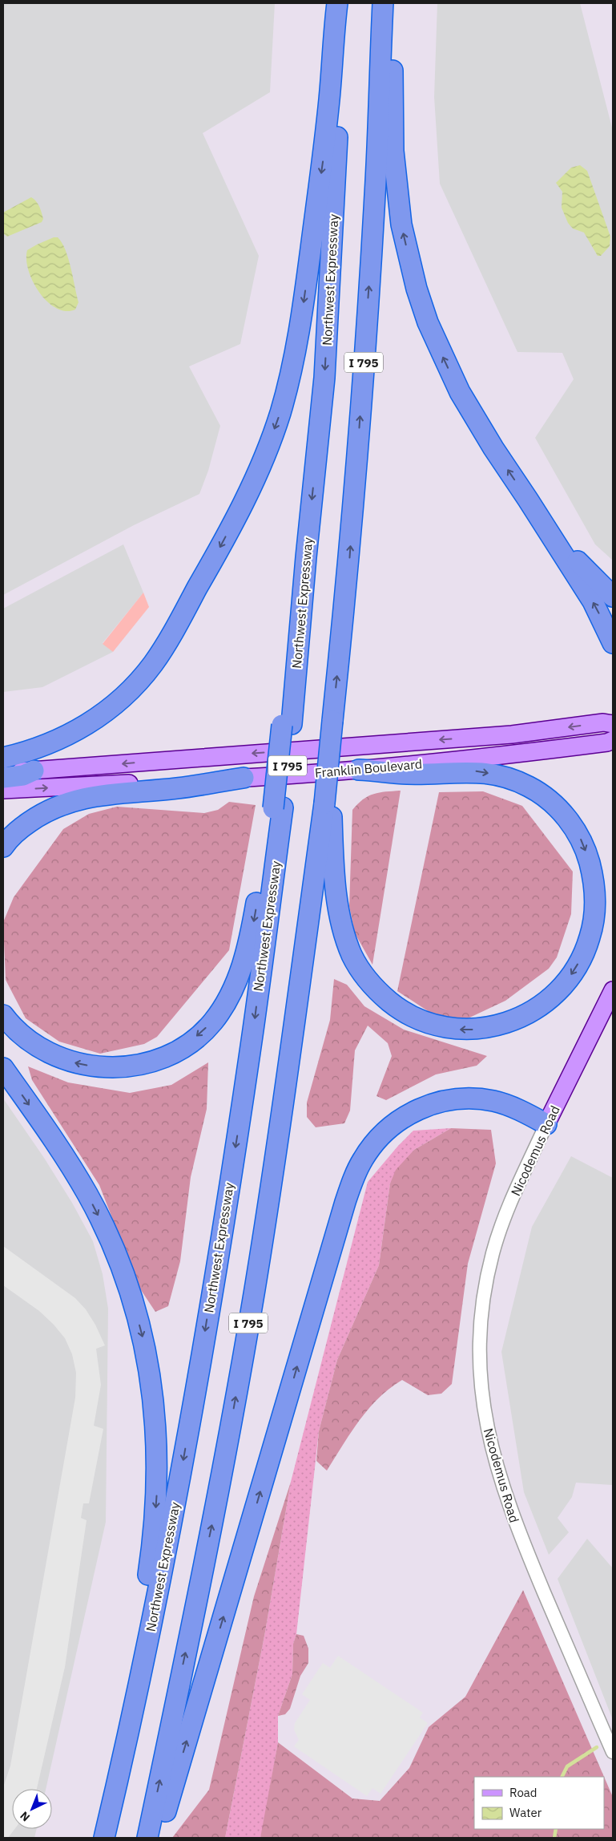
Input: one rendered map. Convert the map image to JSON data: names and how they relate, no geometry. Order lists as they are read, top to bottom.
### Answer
{
  "streets": {
    "highway": ["Northwest Expressway", "I 795"],
    "main road": ["Franklin Boulevard", "Nicodemus Road"]
  },
  "legend": ["Road", "Water"],
  "north": "bottom left"
}
